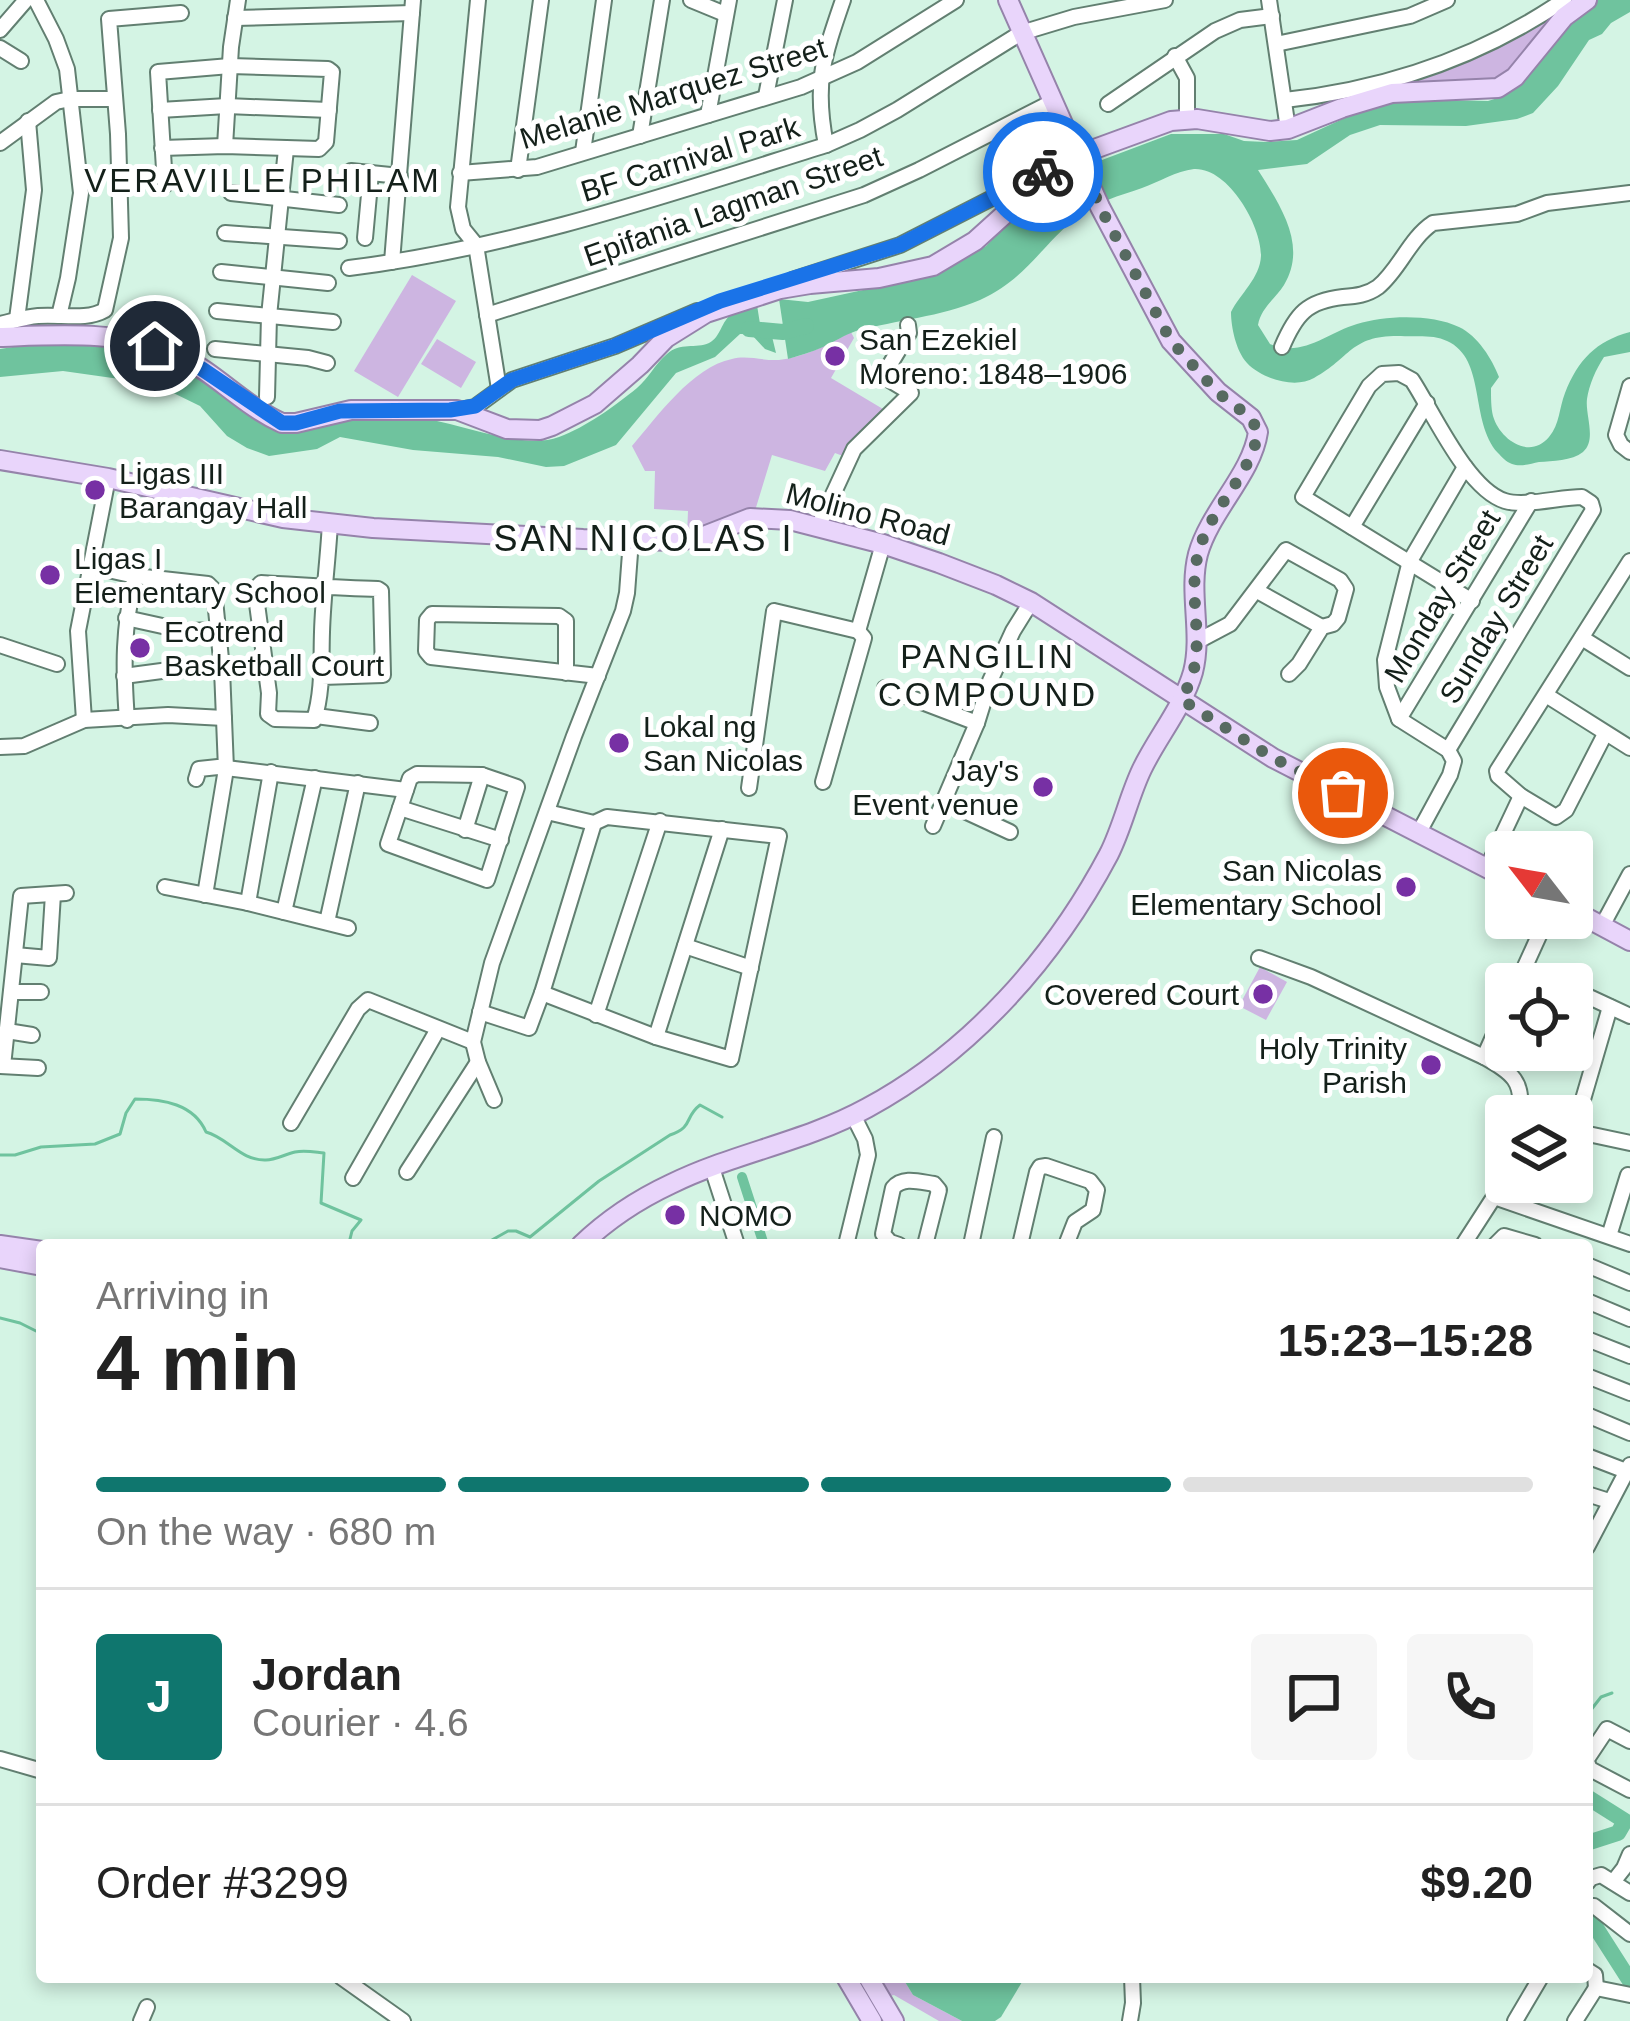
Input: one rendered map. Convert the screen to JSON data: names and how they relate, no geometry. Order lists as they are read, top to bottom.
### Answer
{
  "streets": {
    "main road": ["Molino Road"],
    "street": [
      "Melanie Marquez Street",
      "BF Carnival Park",
      "Epifania Lagman Street",
      "Monday Street",
      "Sunday Street"
    ]
  },
  "crossings": [
    ["Molino Road", "Sunday Street"],
    ["Monday Street", "Sunday Street"]
  ],
  "districts": ["VERAVILLE PHILAM", "SAN NICOLAS I", "PANGILIN COMPOUND"],
  "places": [
    "San Ezekiel Moreno: 1848–1906",
    "Ligas III Barangay Hall",
    "Ligas I Elementary School",
    "Ecotrend Basketball Court",
    "Lokal ng San Nicolas",
    "Jay's Event venue",
    "San Nicolas Elementary School",
    "Covered Court",
    "Holy Trinity Parish",
    "NOMO"
  ],
  "north": "top left",
  "page": {
    "heading": ["4 min", "Arriving in", "15:23–15:28"],
    "panel": [
      "Jordan",
      "Courier · 4.6",
      "Order #3299",
      "$9.20"
    ],
    "bar": "On the way · 680 m",
    "round": "J"
  }
}
